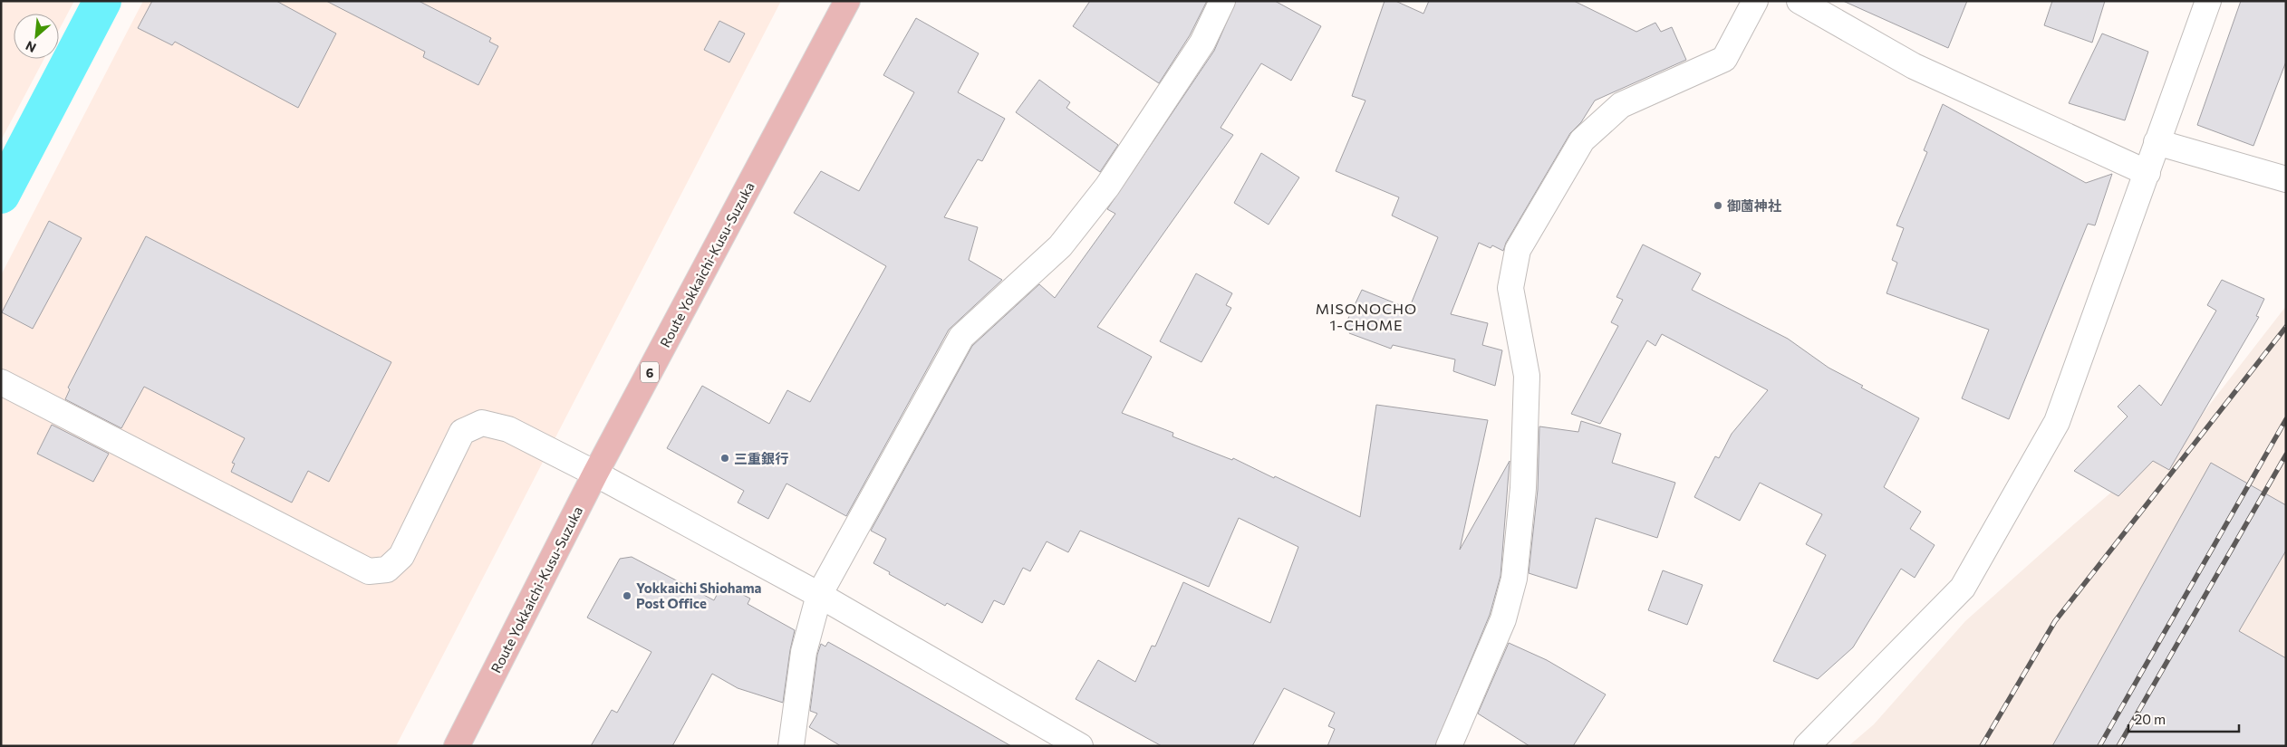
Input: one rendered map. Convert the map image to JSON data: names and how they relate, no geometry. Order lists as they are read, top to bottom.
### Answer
{
  "streets": {
    "main road": ["Route Yokkaichi-Kusu-Suzuka", "6"]
  },
  "districts": ["MISONOCHO 1-CHOME"],
  "places": ["御薗神社", "三重銀行", "Yokkaichi Shiohama Post Office"],
  "scale_bar": "20 m",
  "north": "bottom left"
}
